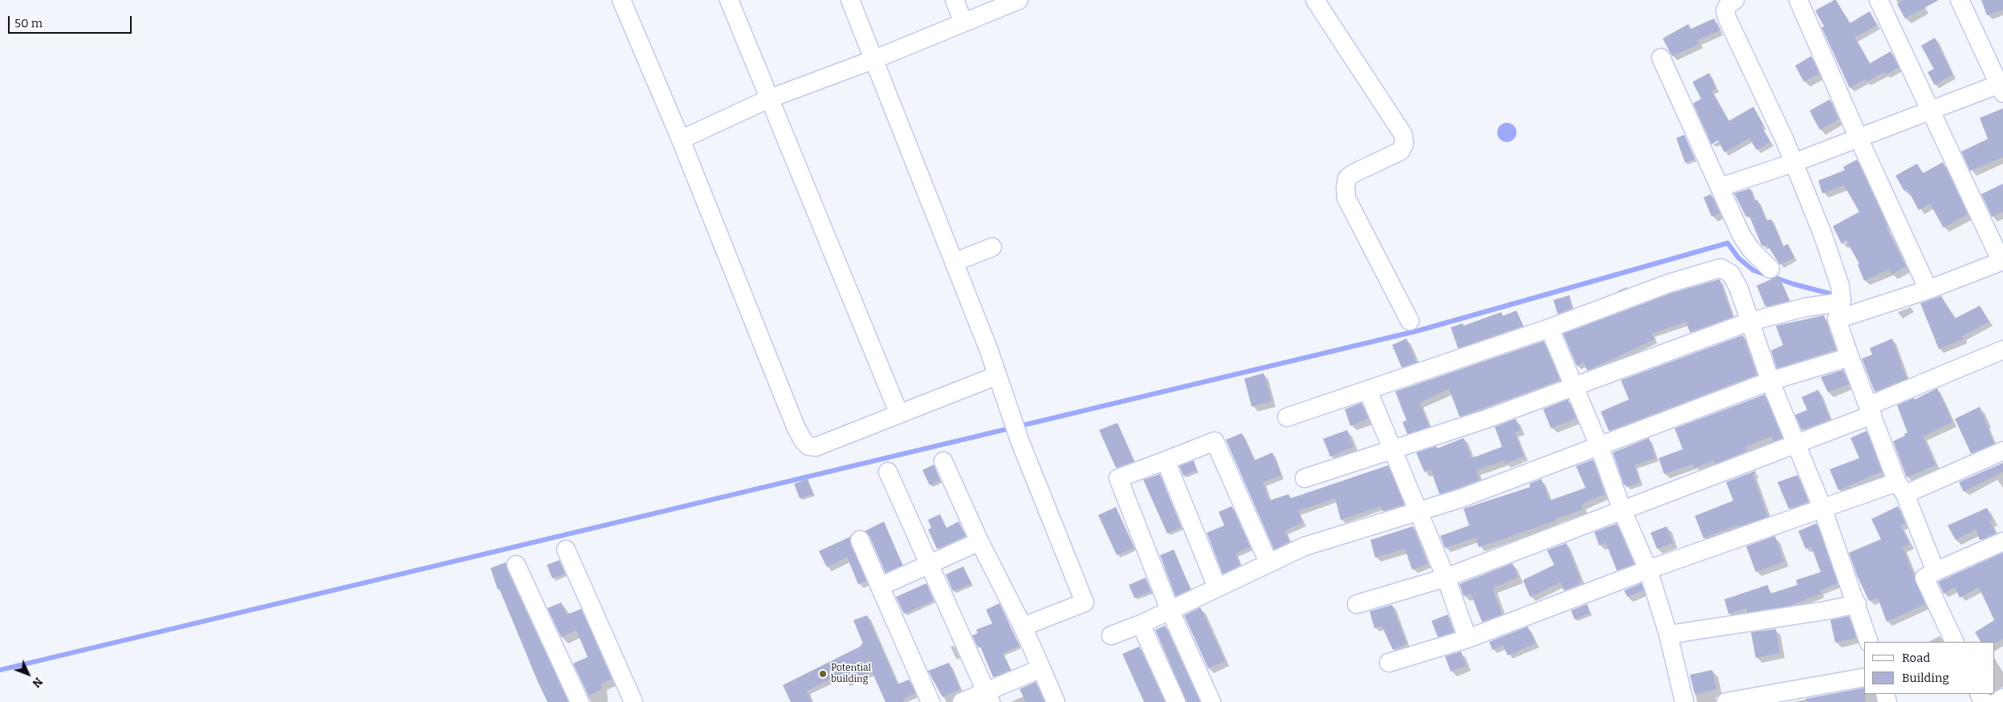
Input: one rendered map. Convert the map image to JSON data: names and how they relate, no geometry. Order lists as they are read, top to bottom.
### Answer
{
  "places": ["Potential building"],
  "legend": ["Road", "Building"],
  "scale_bar": "50 m",
  "north": "bottom right"
}
